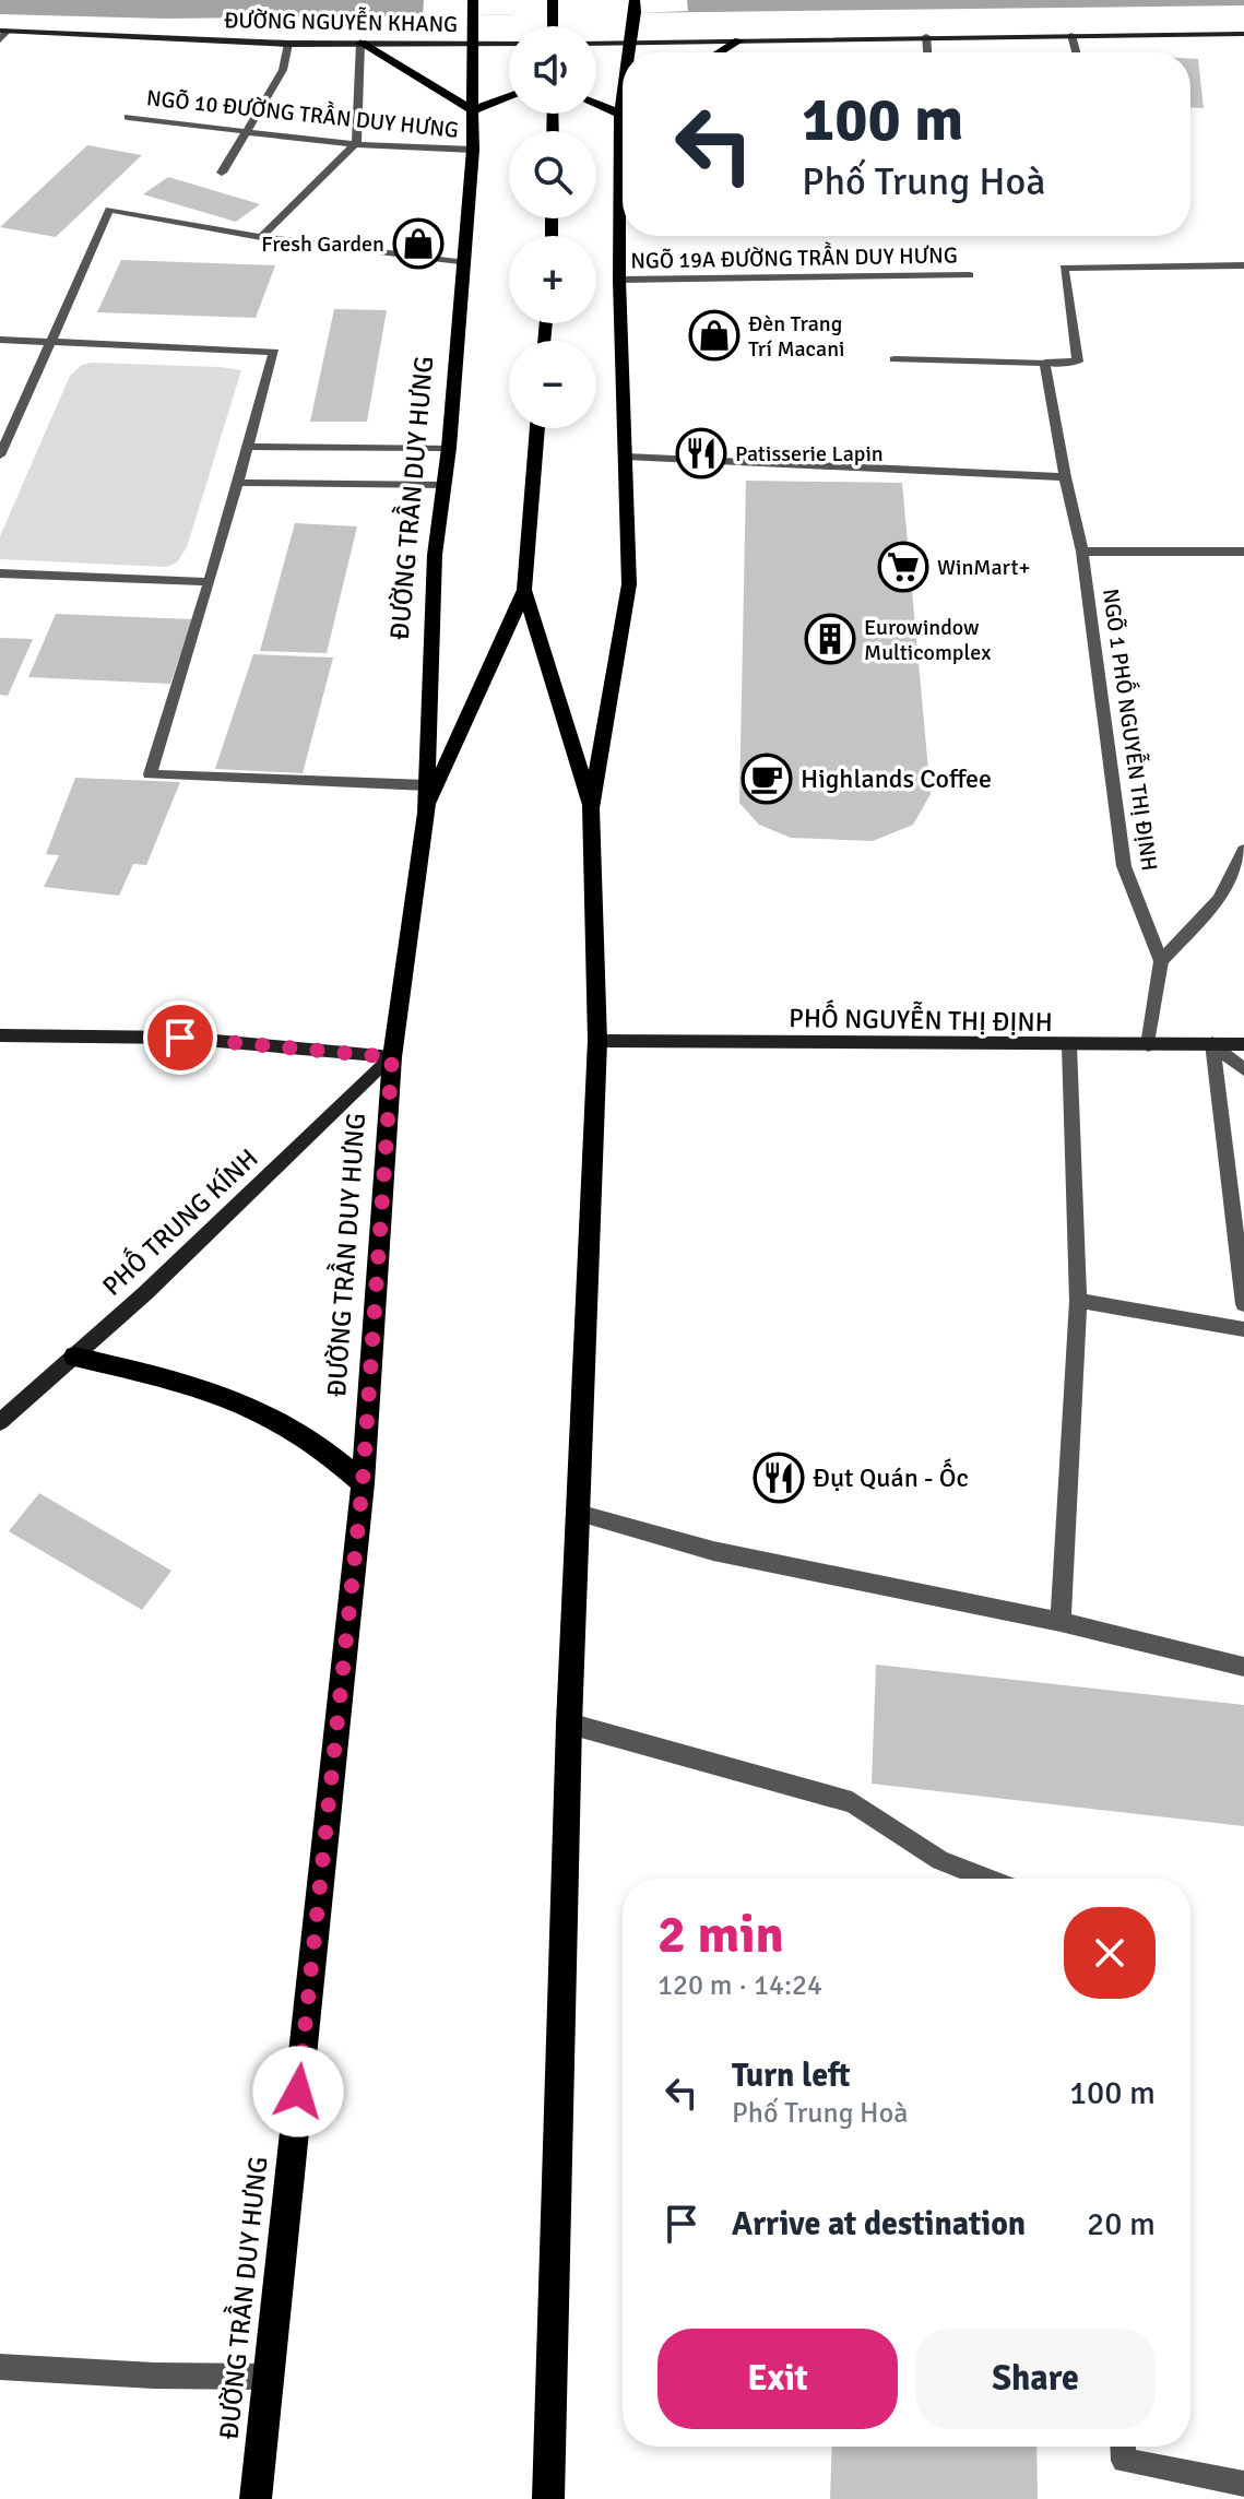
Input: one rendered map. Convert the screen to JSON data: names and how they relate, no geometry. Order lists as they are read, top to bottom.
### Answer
{
  "streets": {
    "main road": [
      "ĐƯỜNG NGUYỄN KHANG",
      "ĐƯỜNG TRẦN DUY HƯNG",
      "PHỐ NGUYỄN THỊ ĐỊNH",
      "PHỐ TRUNG KÍNH"
    ],
    "street": ["NGÕ 10 ĐƯỜNG TRẦN DUY HƯNG", "NGÕ 19A ĐƯỜNG TRẦN DUY HƯNG", "NGÕ 1 PHỐ NGUYỄN THỊ ĐỊNH"]
  },
  "crossings": [
    ["ĐƯỜNG NGUYỄN KHANG", "ĐƯỜNG TRẦN DUY HƯNG"],
    ["NGÕ 10 ĐƯỜNG TRẦN DUY HƯNG", "ĐƯỜNG TRẦN DUY HƯNG"],
    ["ĐƯỜNG TRẦN DUY HƯNG", "PHỐ TRUNG KÍNH"]
  ],
  "places": {
    "shop": ["Fresh Garden", "Đèn Trang Trí Macani"],
    "restaurant": ["Patisserie Lapin", "Đụt Quán - Ốc"],
    "supermarket": ["WinMart+"],
    "building": ["Eurowindow Multicomplex"],
    "cafe": ["Highlands Coffee"]
  },
  "page": {
    "map_buttons": ["+", "−"],
    "turn": ["100 m", "Phố Trung Hoà"],
    "heading": ["2 min", "120 m · 14:24"],
    "list": [
      {
        "name": "Turn left",
        "note": "Phố Trung Hoà",
        "value": "100 m"
      },
      {
        "name": "Arrive at destination",
        "value": "20 m"
      }
    ],
    "buttons": ["Exit", "Share"]
  }
}
